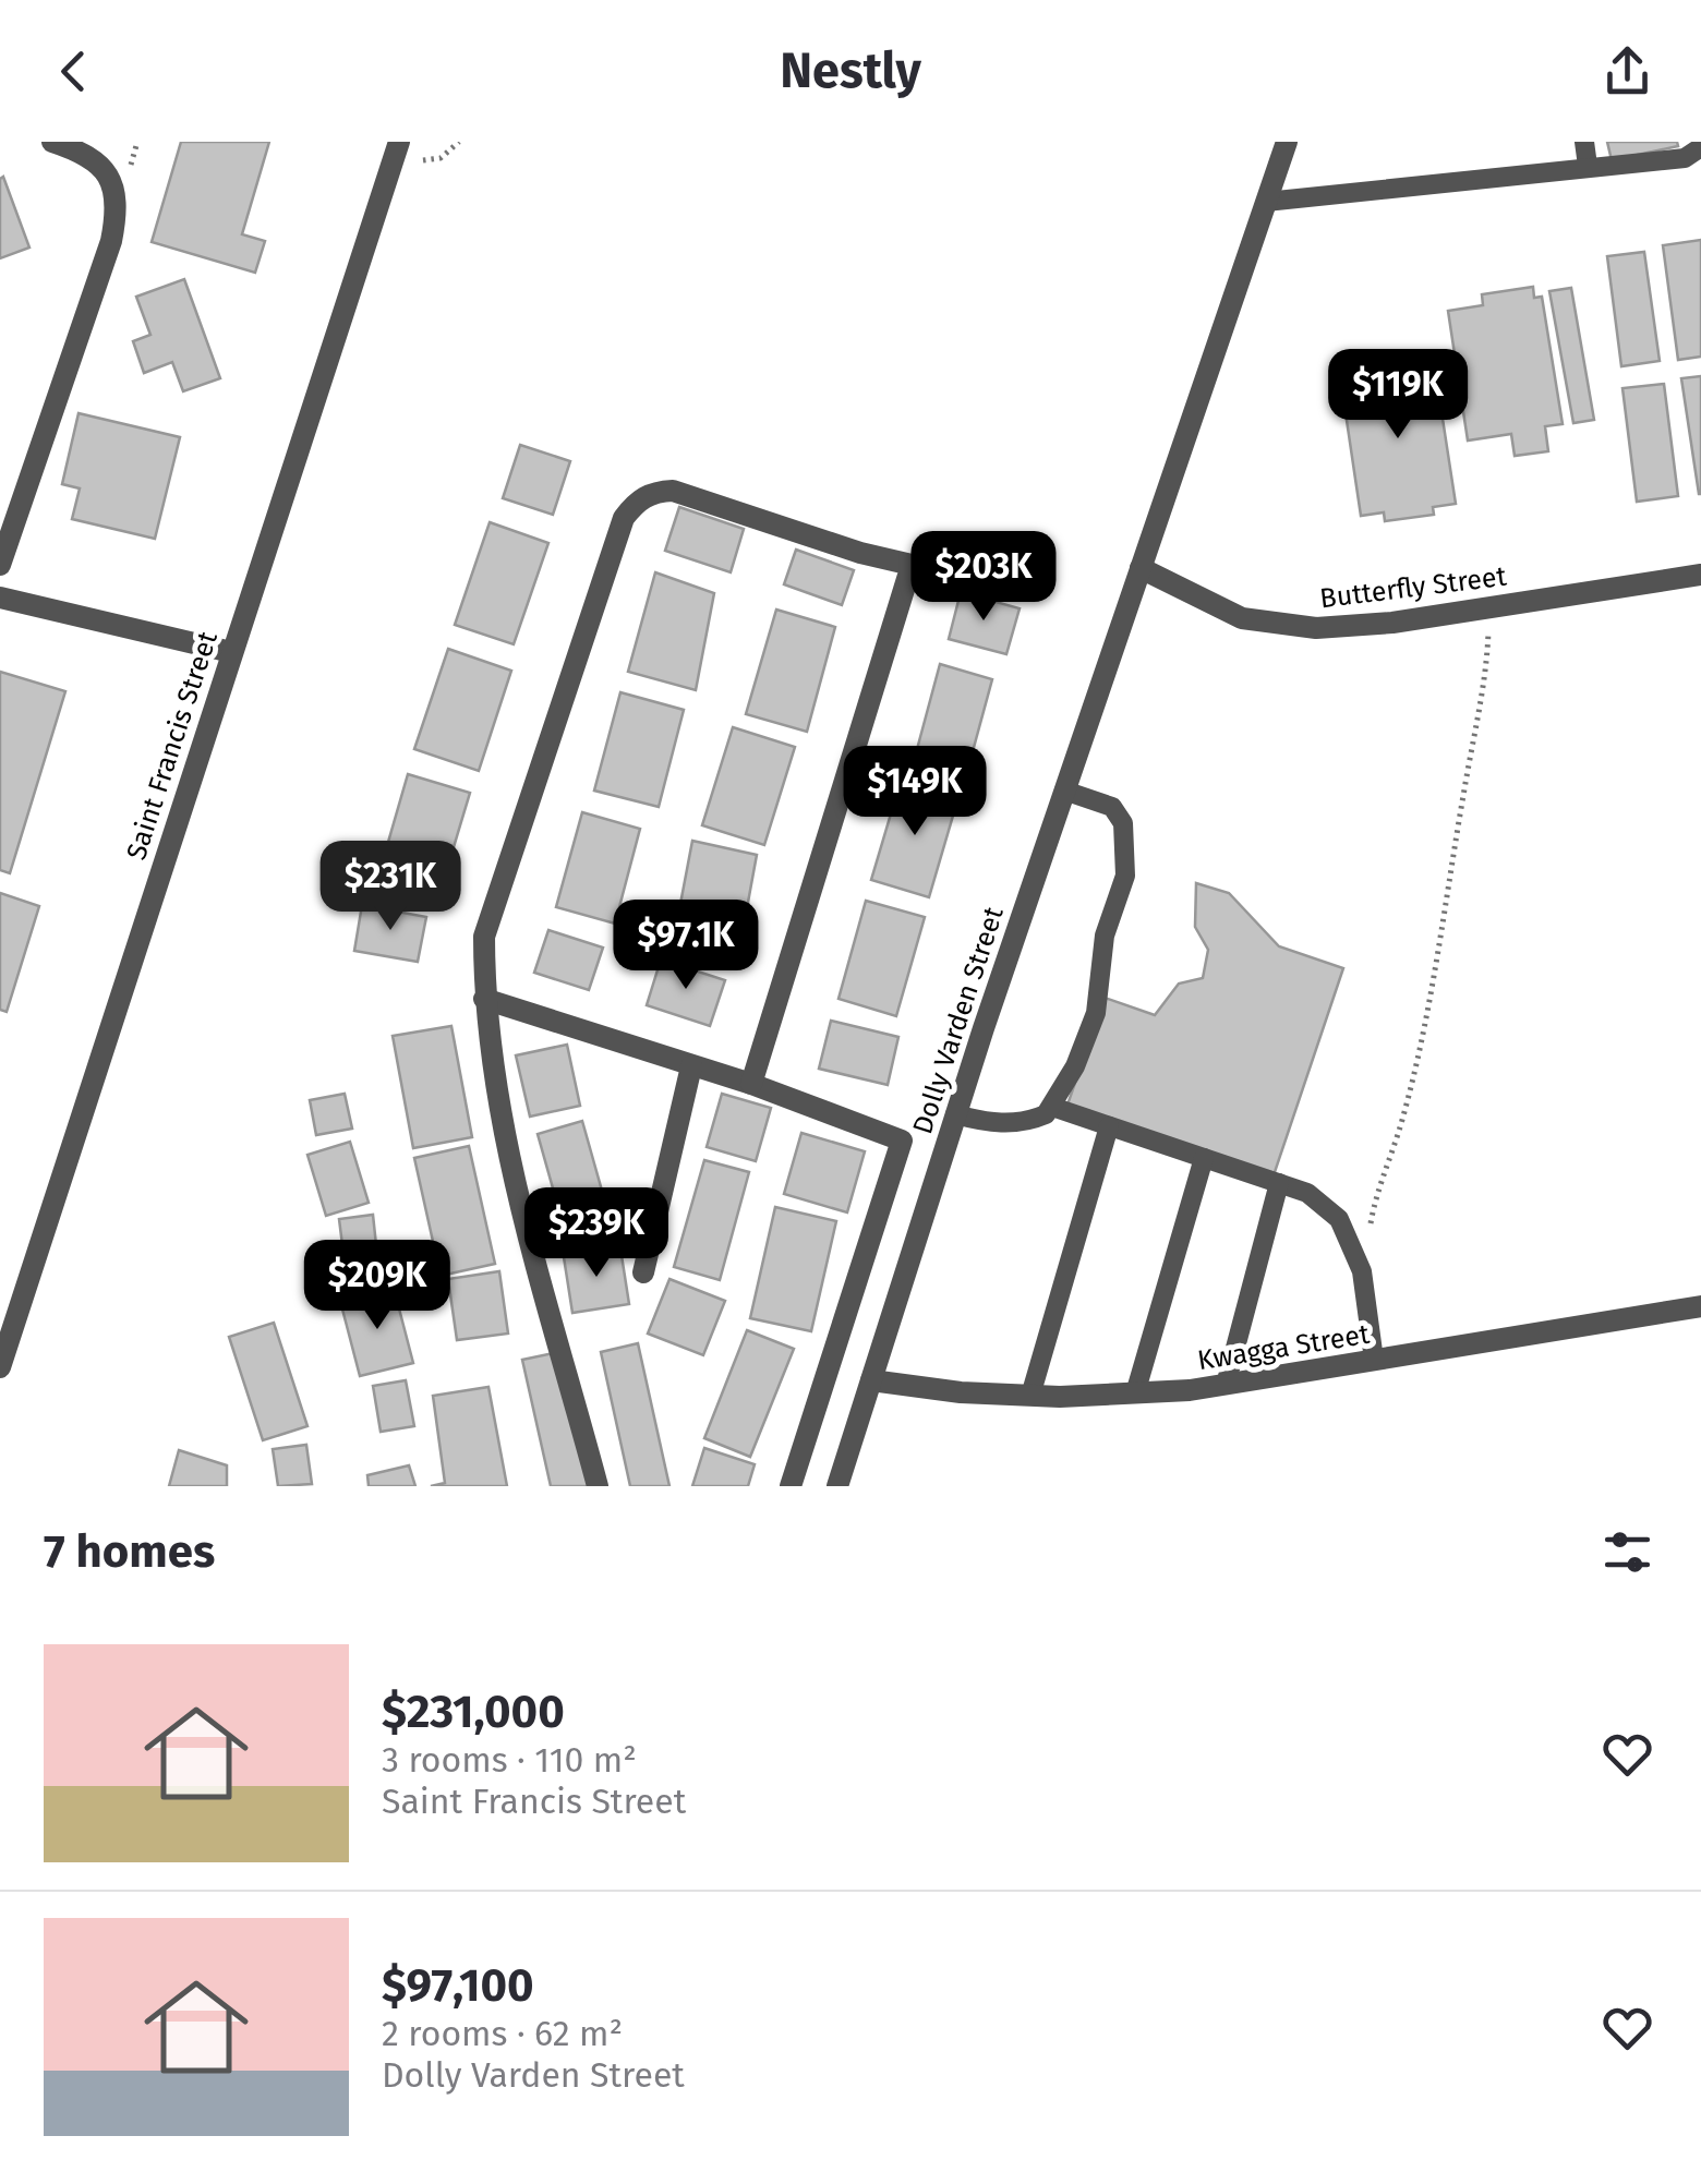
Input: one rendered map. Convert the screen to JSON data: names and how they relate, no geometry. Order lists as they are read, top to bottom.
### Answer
{
  "streets": {
    "street": [
      "Butterfly Street",
      "Saint Francis Street",
      "Dolly Varden Street",
      "Kwagga Street"
    ]
  },
  "crossings": [
    ["Butterfly Street", "Dolly Varden Street"],
    ["Dolly Varden Street", "Kwagga Street"]
  ],
  "page": {
    "header": "Nestly",
    "price": [
      "$119K",
      "$203K",
      "$149K",
      "$231K",
      "$97.1K",
      "$239K",
      "$209K"
    ],
    "heading": "7 homes",
    "list": [
      {
        "name": "$231,000",
        "note": "3 rooms · 110 m² · Saint Francis Street"
      },
      {
        "name": "$97,100",
        "note": "2 rooms · 62 m² · Dolly Varden Street"
      }
    ]
  }
}
